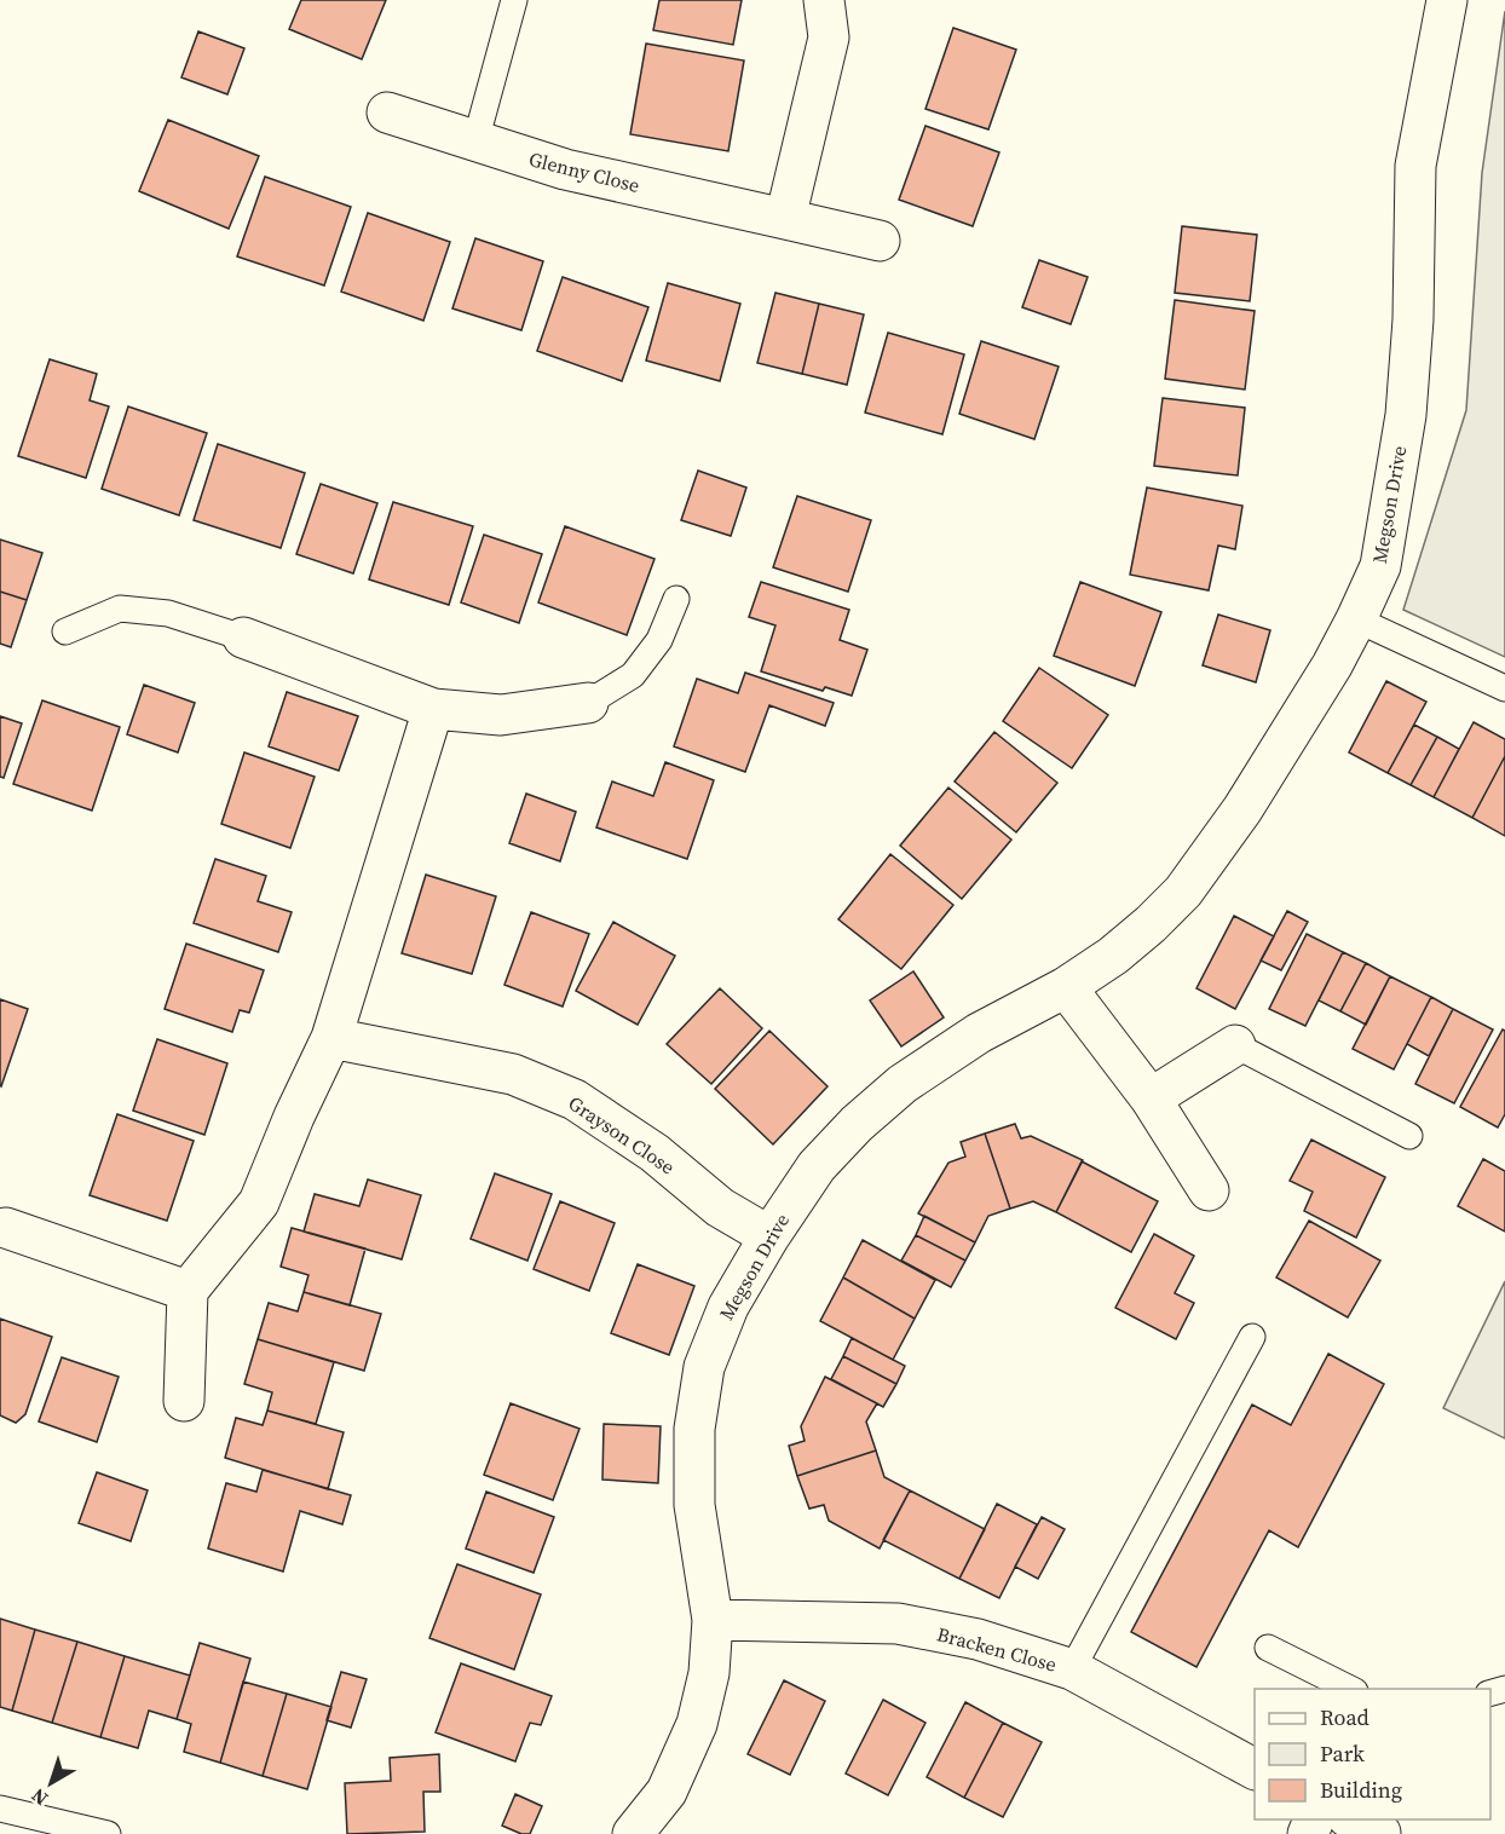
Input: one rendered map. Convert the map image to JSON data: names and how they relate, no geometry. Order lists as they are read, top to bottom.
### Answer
{
  "streets": {
    "street": [
      "Glenny Close",
      "Megson Drive",
      "Grayson Close",
      "Bracken Close"
    ]
  },
  "crossings": [
    ["Megson Drive", "Grayson Close"],
    ["Megson Drive", "Bracken Close"]
  ],
  "legend": ["Road", "Park", "Building"],
  "north": "bottom left"
}
